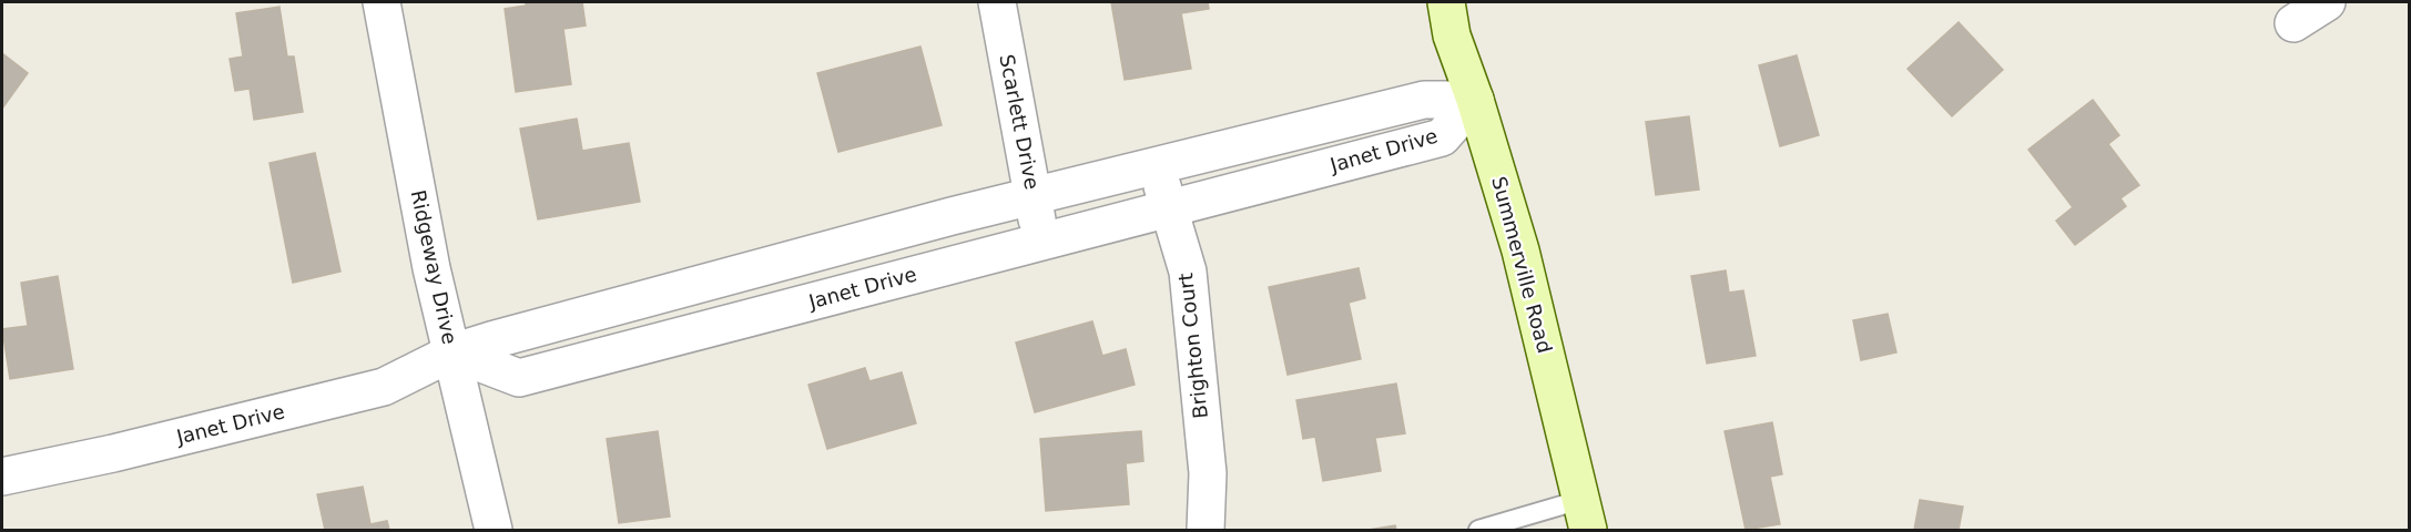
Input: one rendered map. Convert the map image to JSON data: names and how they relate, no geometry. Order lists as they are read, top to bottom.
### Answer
{
  "streets": {
    "main road": ["Summerville Road"],
    "street": [
      "Scarlett Drive",
      "Janet Drive",
      "Ridgeway Drive",
      "Brighton Court"
    ]
  },
  "crossings": [
    ["Scarlett Drive", "Janet Drive"],
    ["Janet Drive", "Summerville Road"],
    ["Janet Drive", "Ridgeway Drive"],
    ["Janet Drive", "Brighton Court"]
  ]
}
